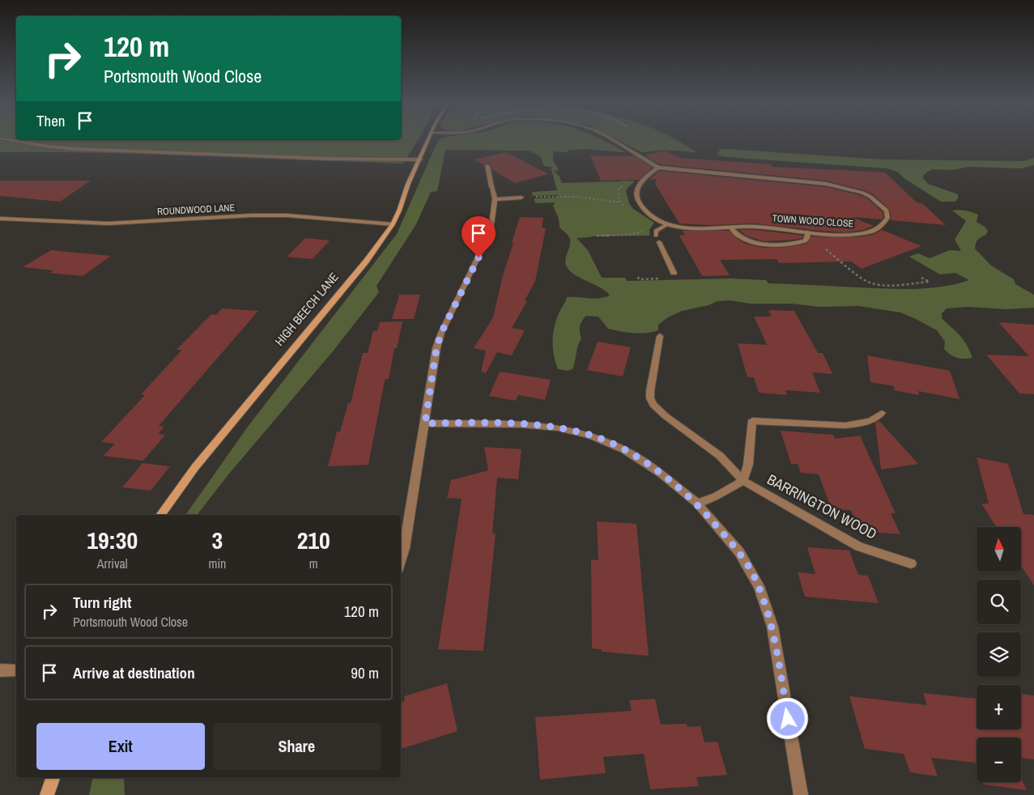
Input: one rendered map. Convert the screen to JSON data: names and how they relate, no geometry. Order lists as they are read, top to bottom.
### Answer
{
  "streets": {
    "street": [
      "ROUNDWOOD LANE",
      "TOWN WOOD CLOSE",
      "HIGH BEECH LANE",
      "BARRINGTON WOOD"
    ]
  },
  "crossings": [
    ["ROUNDWOOD LANE", "HIGH BEECH LANE"]
  ],
  "north": "top",
  "page": {
    "turn": ["120 m", "Portsmouth Wood Close"],
    "then": "Then",
    "eta": [
      "19:30",
      "Arrival",
      "3",
      "min",
      "210",
      "m"
    ],
    "map_buttons": ["+", "−"],
    "list": [
      {
        "name": "Turn right",
        "note": "Portsmouth Wood Close",
        "value": "120 m"
      },
      {
        "name": "Arrive at destination",
        "value": "90 m"
      }
    ],
    "buttons": ["Exit", "Share"]
  }
}
